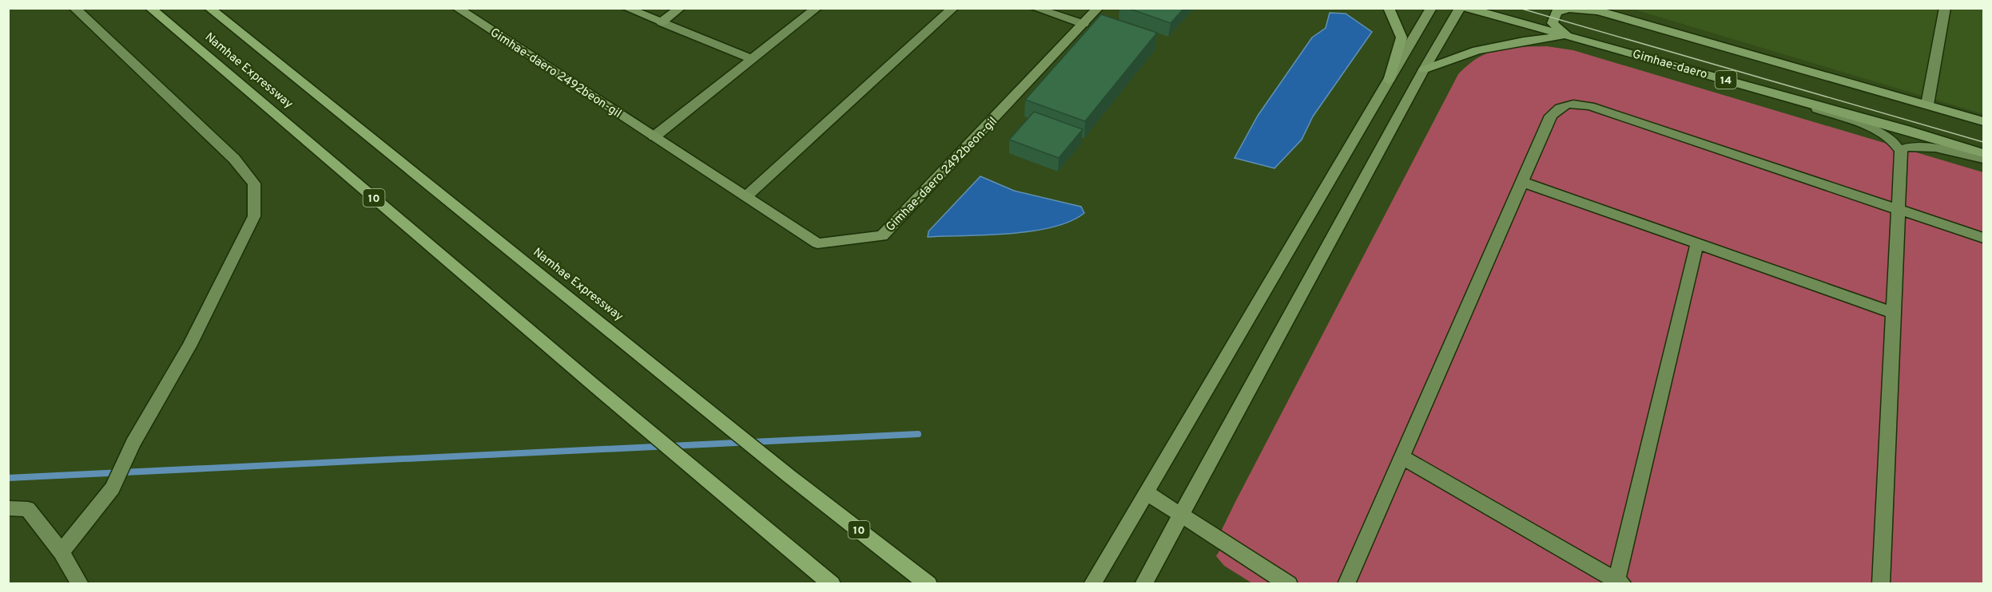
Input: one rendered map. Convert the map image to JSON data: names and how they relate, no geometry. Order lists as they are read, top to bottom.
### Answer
{
  "streets": {
    "highway": ["Namhae Expressway", "10"],
    "main road": ["Gimhae-daero", "Gimhae-daero 2492beon-gil", "14"]
  }
}
